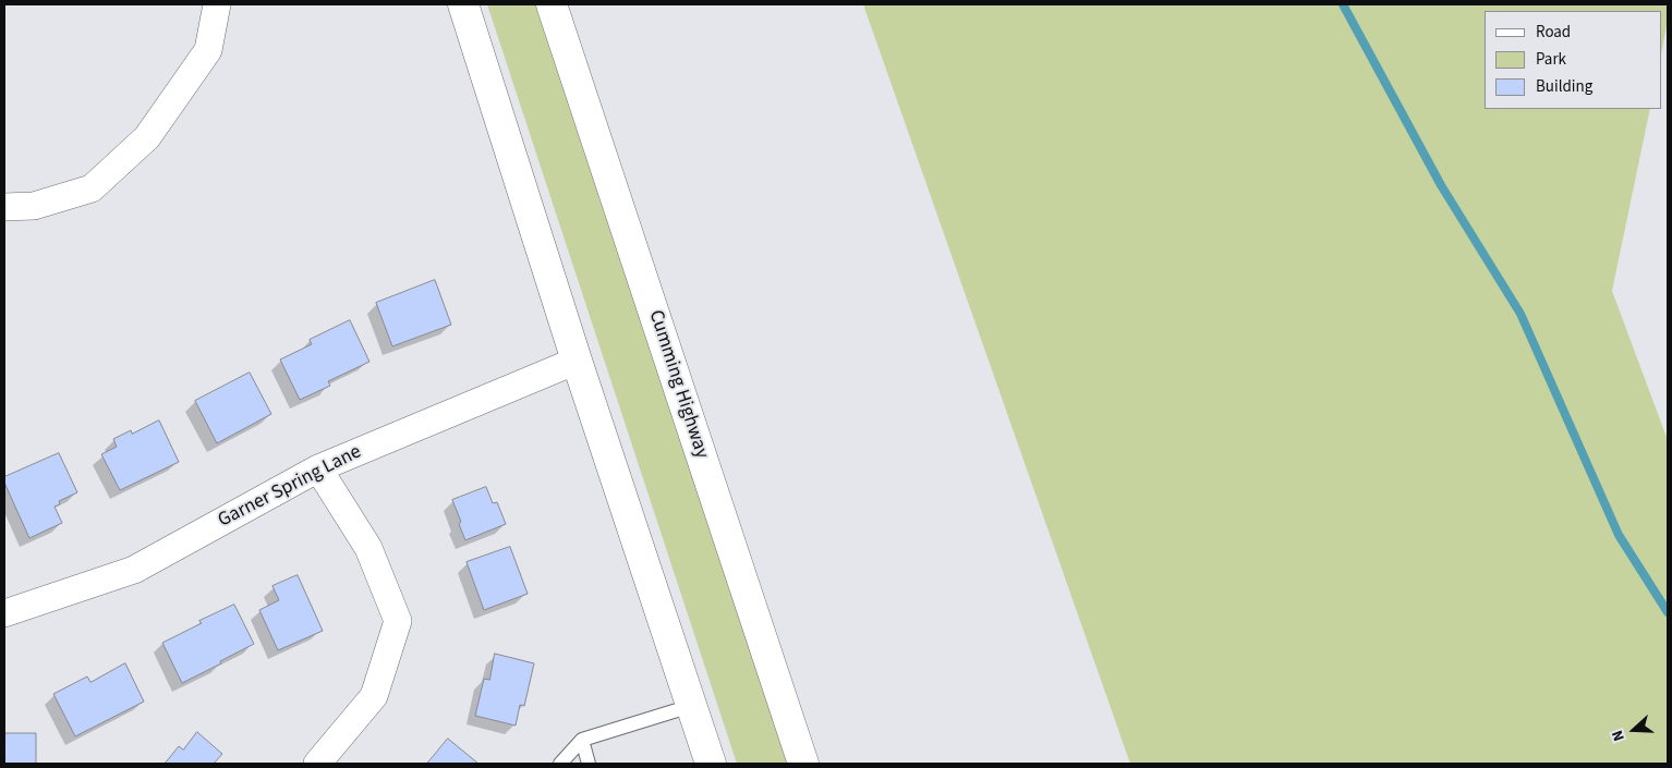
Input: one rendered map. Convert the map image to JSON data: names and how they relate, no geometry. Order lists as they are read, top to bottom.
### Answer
{
  "streets": {
    "highway": ["Cumming Highway"],
    "street": ["Garner Spring Lane"]
  },
  "legend": ["Road", "Park", "Building"],
  "north": "left"
}
